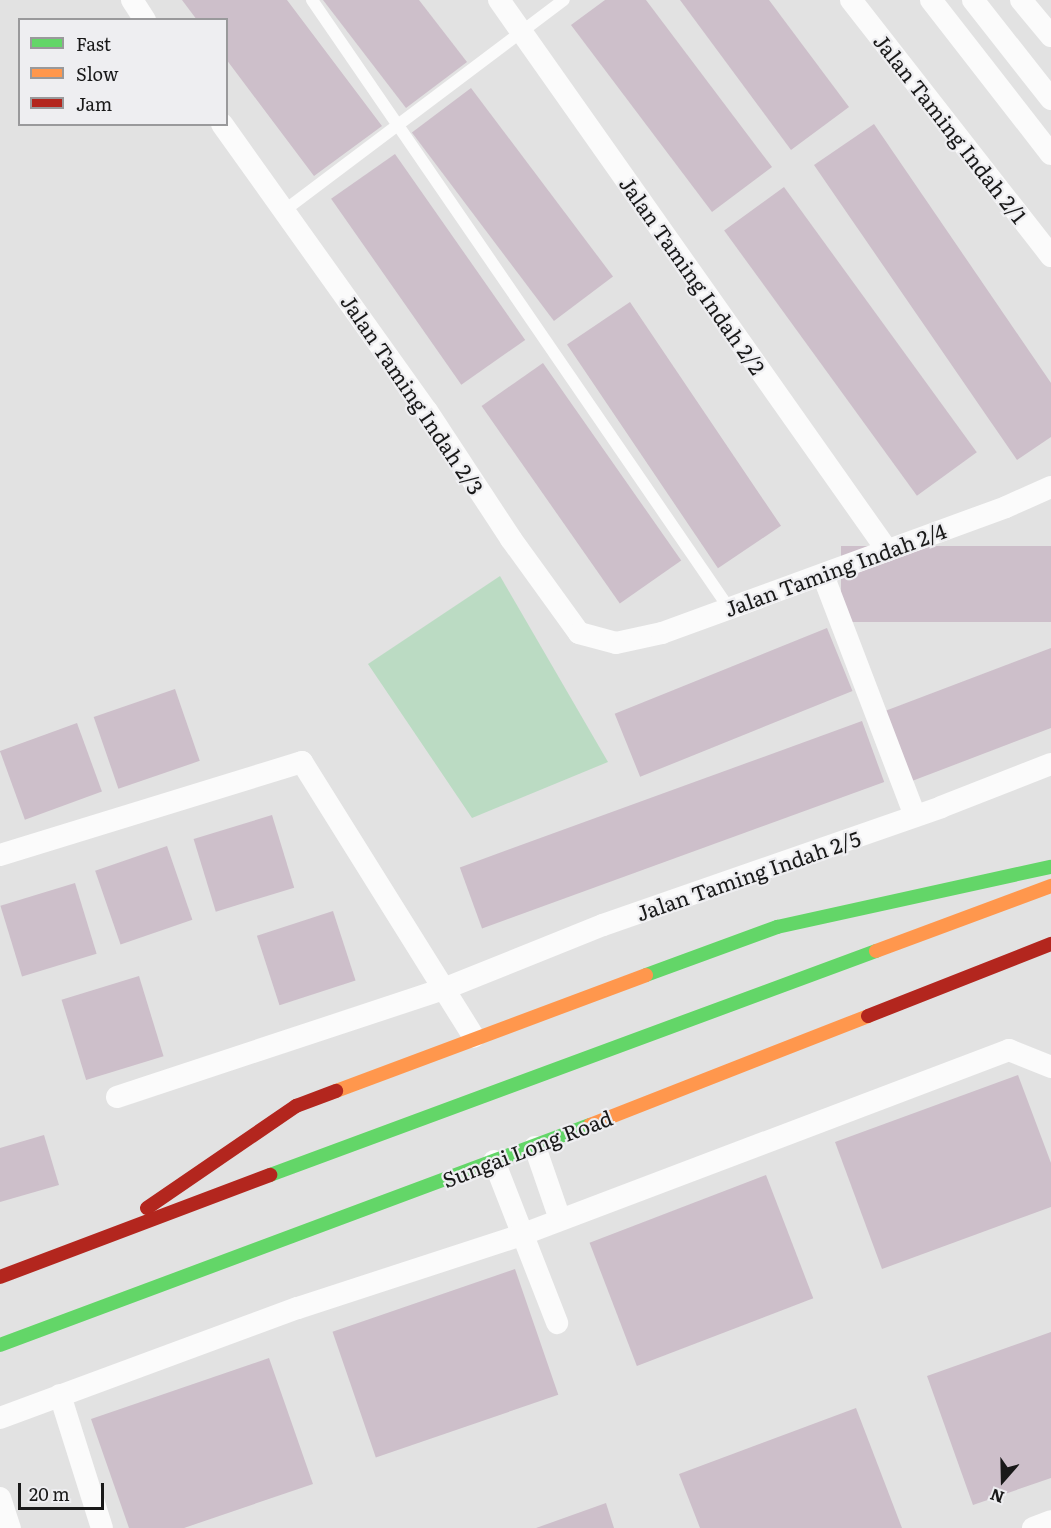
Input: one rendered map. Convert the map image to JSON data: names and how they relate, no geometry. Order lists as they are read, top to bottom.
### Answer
{
  "streets": {
    "street": [
      "Jalan Taming Indah 2/1",
      "Jalan Taming Indah 2/2",
      "Jalan Taming Indah 2/3",
      "Jalan Taming Indah 2/4",
      "Jalan Taming Indah 2/5",
      "Sungai Long Road"
    ]
  },
  "crossings": [
    ["Jalan Taming Indah 2/2", "Jalan Taming Indah 2/4"],
    ["Jalan Taming Indah 2/3", "Jalan Taming Indah 2/4"]
  ],
  "legend": ["Fast", "Slow", "Jam"],
  "scale_bar": "20 m",
  "north": "bottom"
}
